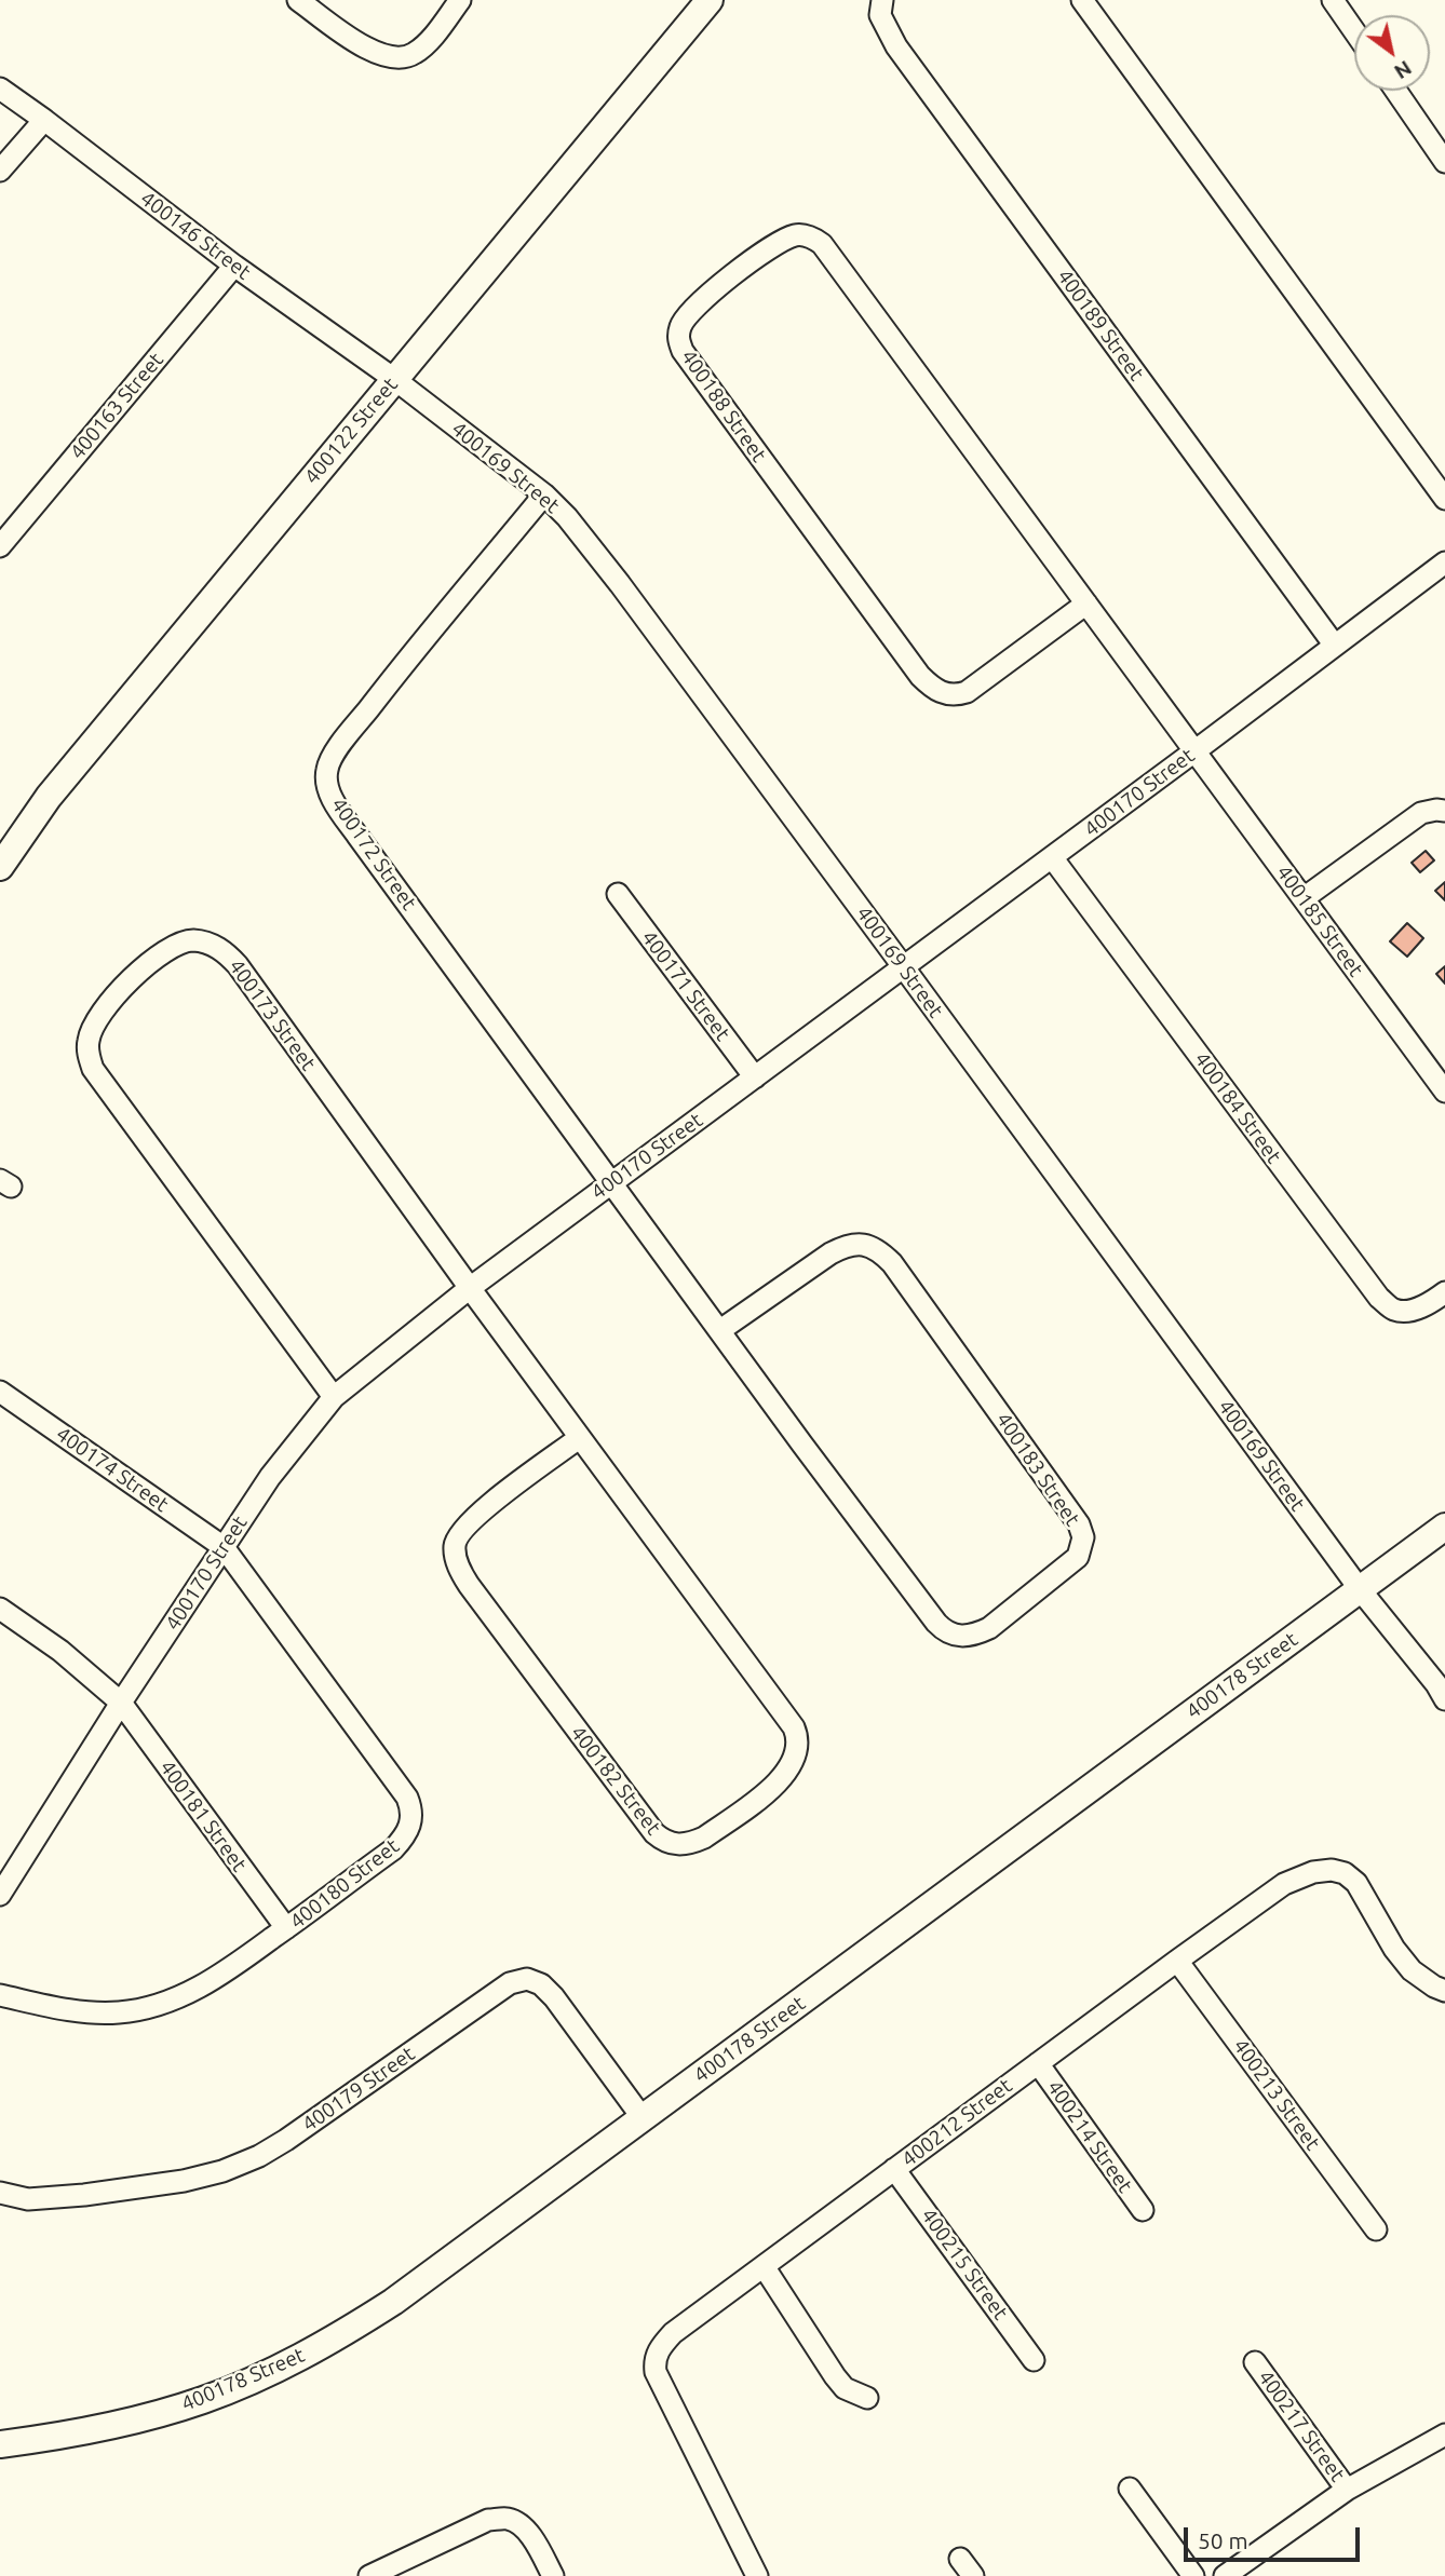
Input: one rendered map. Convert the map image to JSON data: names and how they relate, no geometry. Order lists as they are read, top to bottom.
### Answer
{
  "streets": {
    "street": [
      "400146 Street",
      "400189 Street",
      "400163 Street",
      "400188 Street",
      "400122 Street",
      "400169 Street",
      "400170 Street",
      "400172 Street",
      "400185 Street",
      "400171 Street",
      "400173 Street",
      "400184 Street",
      "400174 Street",
      "400183 Street",
      "400178 Street",
      "400182 Street",
      "400181 Street",
      "400180 Street",
      "400179 Street",
      "400213 Street",
      "400212 Street",
      "400214 Street",
      "400215 Street",
      "400217 Street"
    ]
  },
  "crossings": [
    ["400146 Street", "400163 Street"],
    ["400146 Street", "400122 Street"],
    ["400146 Street", "400169 Street"],
    ["400189 Street", "400170 Street"],
    ["400188 Street", "400170 Street"],
    ["400188 Street", "400185 Street"],
    ["400122 Street", "400169 Street"],
    ["400169 Street", "400170 Street"],
    ["400169 Street", "400172 Street"],
    ["400169 Street", "400178 Street"],
    ["400170 Street", "400172 Street"],
    ["400170 Street", "400185 Street"],
    ["400170 Street", "400171 Street"],
    ["400170 Street", "400173 Street"],
    ["400170 Street", "400184 Street"],
    ["400170 Street", "400174 Street"],
    ["400170 Street", "400183 Street"],
    ["400170 Street", "400182 Street"],
    ["400170 Street", "400181 Street"],
    ["400170 Street", "400180 Street"],
    ["400172 Street", "400183 Street"],
    ["400173 Street", "400182 Street"],
    ["400174 Street", "400180 Street"],
    ["400178 Street", "400179 Street"],
    ["400181 Street", "400180 Street"],
    ["400213 Street", "400212 Street"],
    ["400212 Street", "400214 Street"],
    ["400212 Street", "400215 Street"]
  ],
  "scale_bar": "50 m",
  "north": "bottom right"
}
